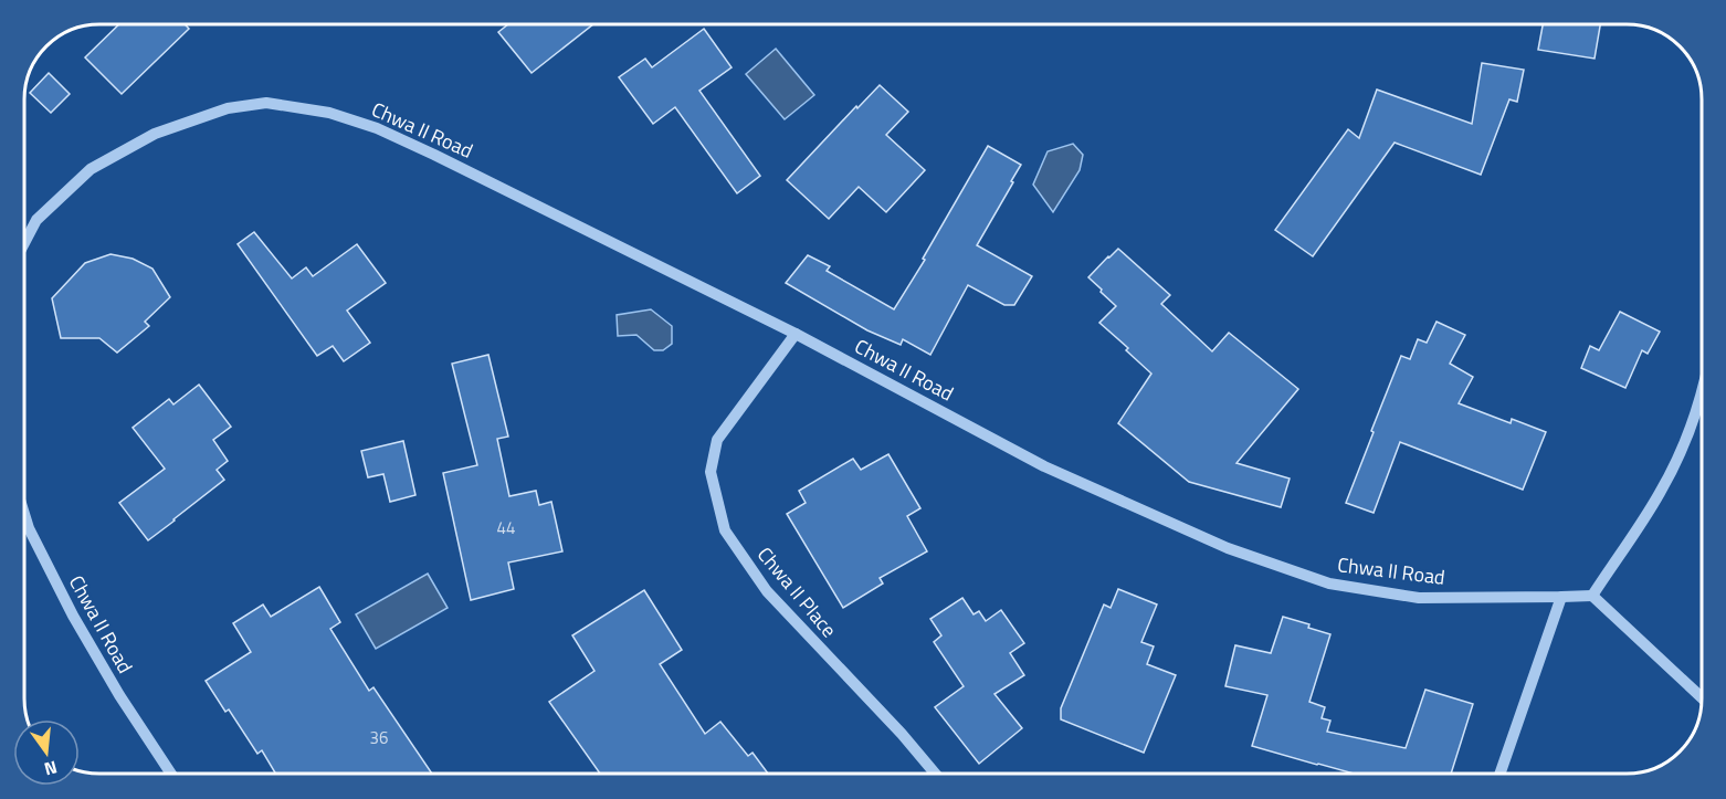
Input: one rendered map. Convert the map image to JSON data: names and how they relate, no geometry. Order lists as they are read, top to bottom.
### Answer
{
  "streets": {
    "street": ["Chwa II Road", "Chwa II Place"]
  },
  "crossings": [
    ["Chwa II Road", "Chwa II Place"]
  ],
  "house_numbers": ["44", "36"],
  "north": "bottom"
}
